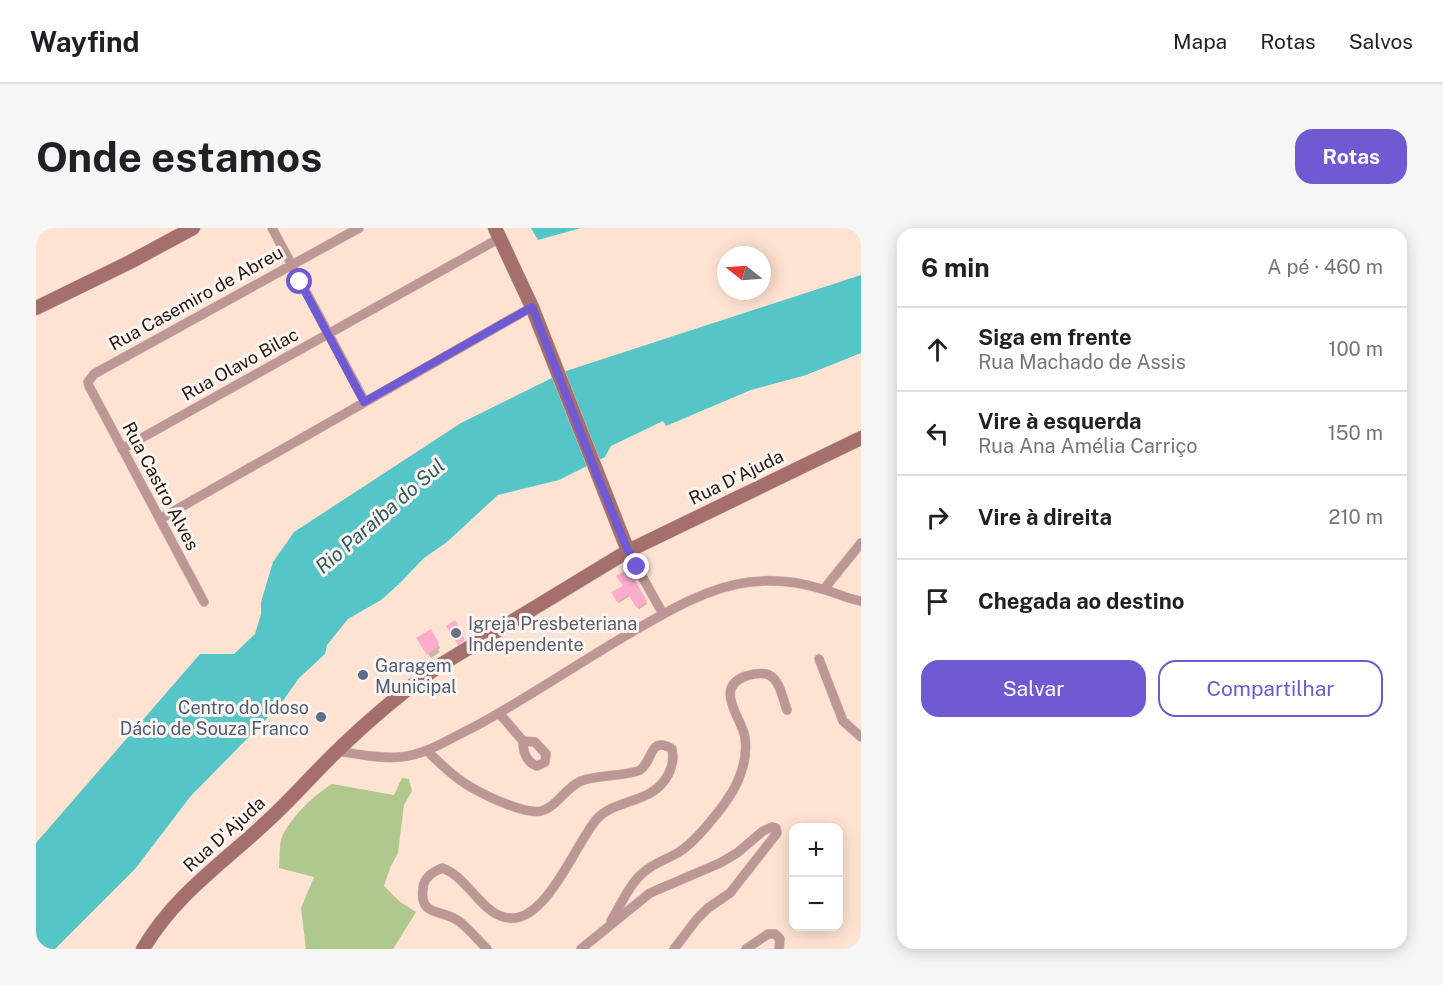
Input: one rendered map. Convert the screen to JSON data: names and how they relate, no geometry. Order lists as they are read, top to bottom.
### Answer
{
  "streets": {
    "main road": ["Rua D'Ajuda"],
    "street": ["Rua Casemiro de Abreu", "Rua Olavo Bilac", "Rua Castro Alves"]
  },
  "crossings": [
    ["Rua Casemiro de Abreu", "Rua Castro Alves"],
    ["Rua Olavo Bilac", "Rua Castro Alves"]
  ],
  "water": ["Rio Paraíba do Sul"],
  "places": ["Igreja Presbeteriana Independente", "Garagem Municipal", "Centro do Idoso Dácio de Souza Franco"],
  "north": "left",
  "page": {
    "header": "Wayfind",
    "nav": ["Mapa", "Rotas", "Salvos"],
    "buttons": [
      "Rotas",
      ["Salvar", "Compartilhar"]
    ],
    "title": "Onde estamos",
    "heading": ["6 min", "A pé · 460 m"],
    "list": [
      ["Siga em frente", "Rua Machado de Assis", "100 m"],
      ["Vire à esquerda", "Rua Ana Amélia Carriço", "150 m"],
      ["Vire à direita", "210 m"],
      "Chegada ao destino"
    ],
    "map_buttons": ["+", "−"]
  }
}
